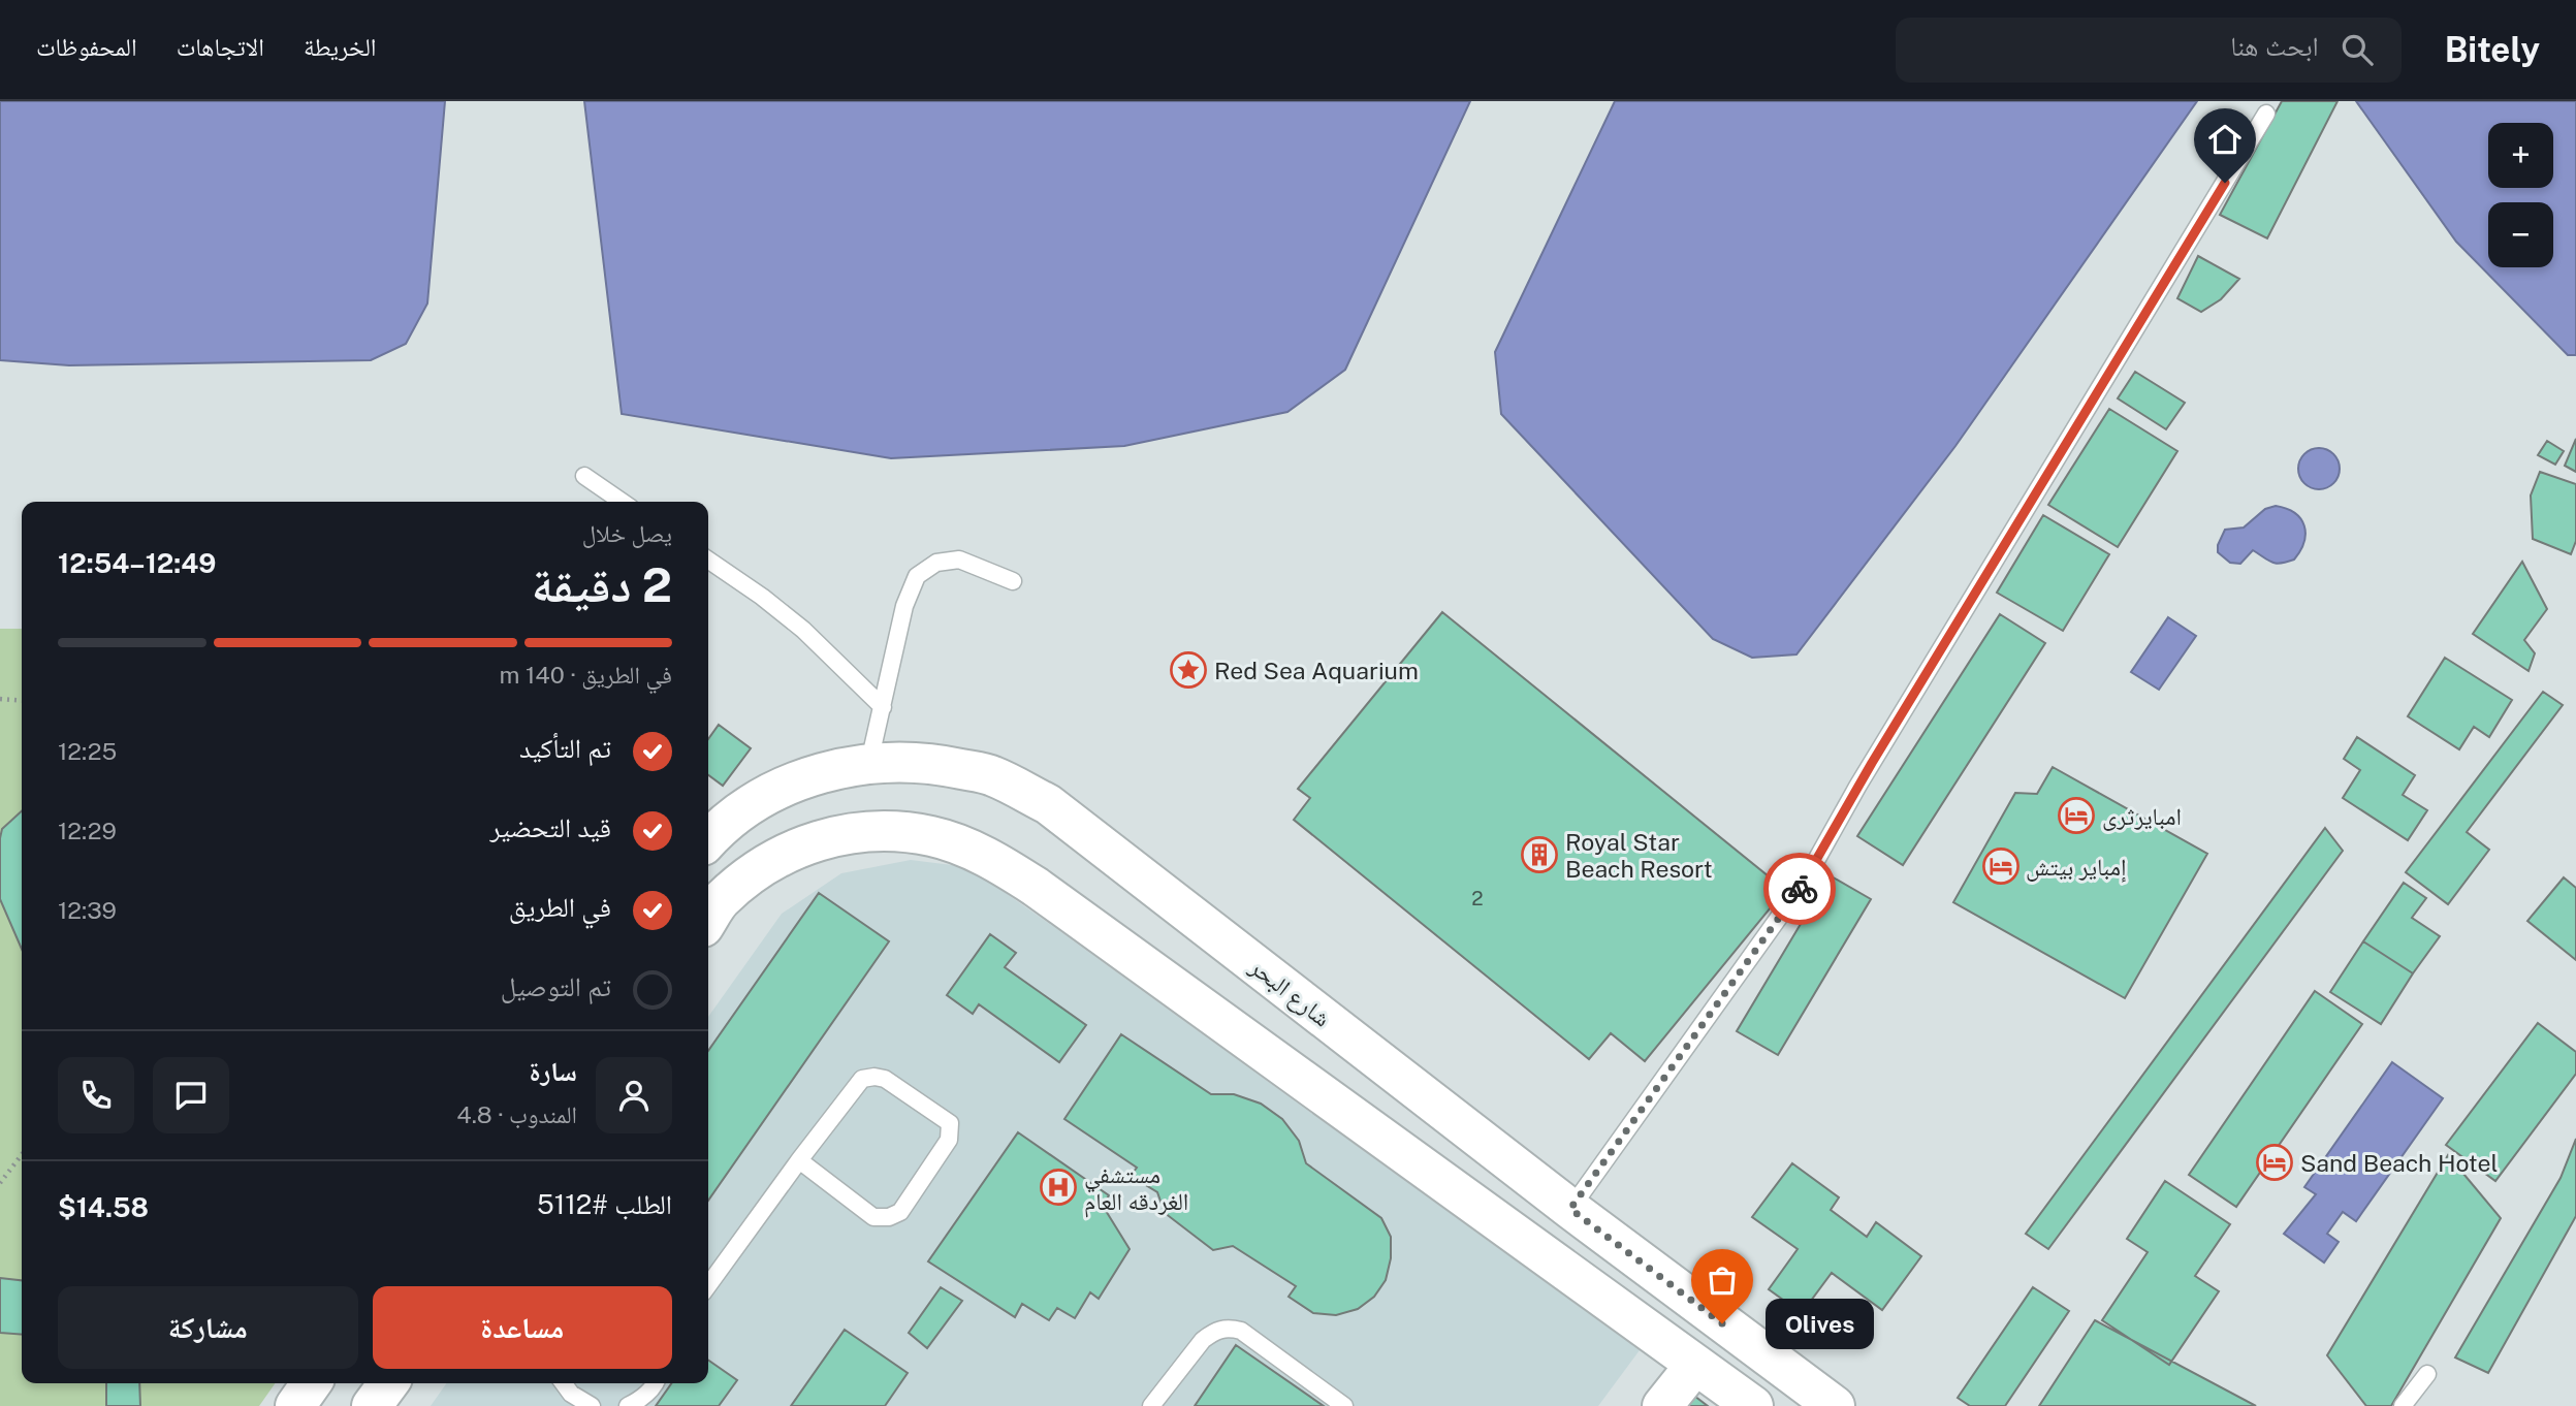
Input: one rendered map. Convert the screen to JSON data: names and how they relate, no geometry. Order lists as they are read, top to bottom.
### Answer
{
  "streets": {
    "main road": ["شارع البحر"]
  },
  "places": {
    "place": ["Red Sea Aquarium"],
    "hotel": ["امبايرثرى", "إمباير بيتش", "Sand Beach Hotel"],
    "building": ["Royal Star Beach Resort"],
    "hospital": ["مستشفي الغردقه العام"],
    "other": ["Olives"]
  },
  "house_numbers": ["2"],
  "page": {
    "header": "Bitely",
    "search": "ابحث هنا",
    "nav": ["الخريطة", "الاتجاهات", "المحفوظات"],
    "map_buttons": ["+", "−"],
    "heading": ["2 دقيقة", "يصل خلال", "12:49–12:54"],
    "panel": [
      "سارة",
      "المندوب · 4.8",
      "الطلب #5112",
      "$14.58"
    ],
    "bar": "في الطريق · 140 m",
    "list": [
      ["تم التأكيد", "12:25"],
      ["قيد التحضير", "12:29"],
      ["في الطريق", "12:39"],
      "تم التوصيل"
    ],
    "buttons": ["مساعدة", "مشاركة"],
    "bubble": "Olives"
  }
}
